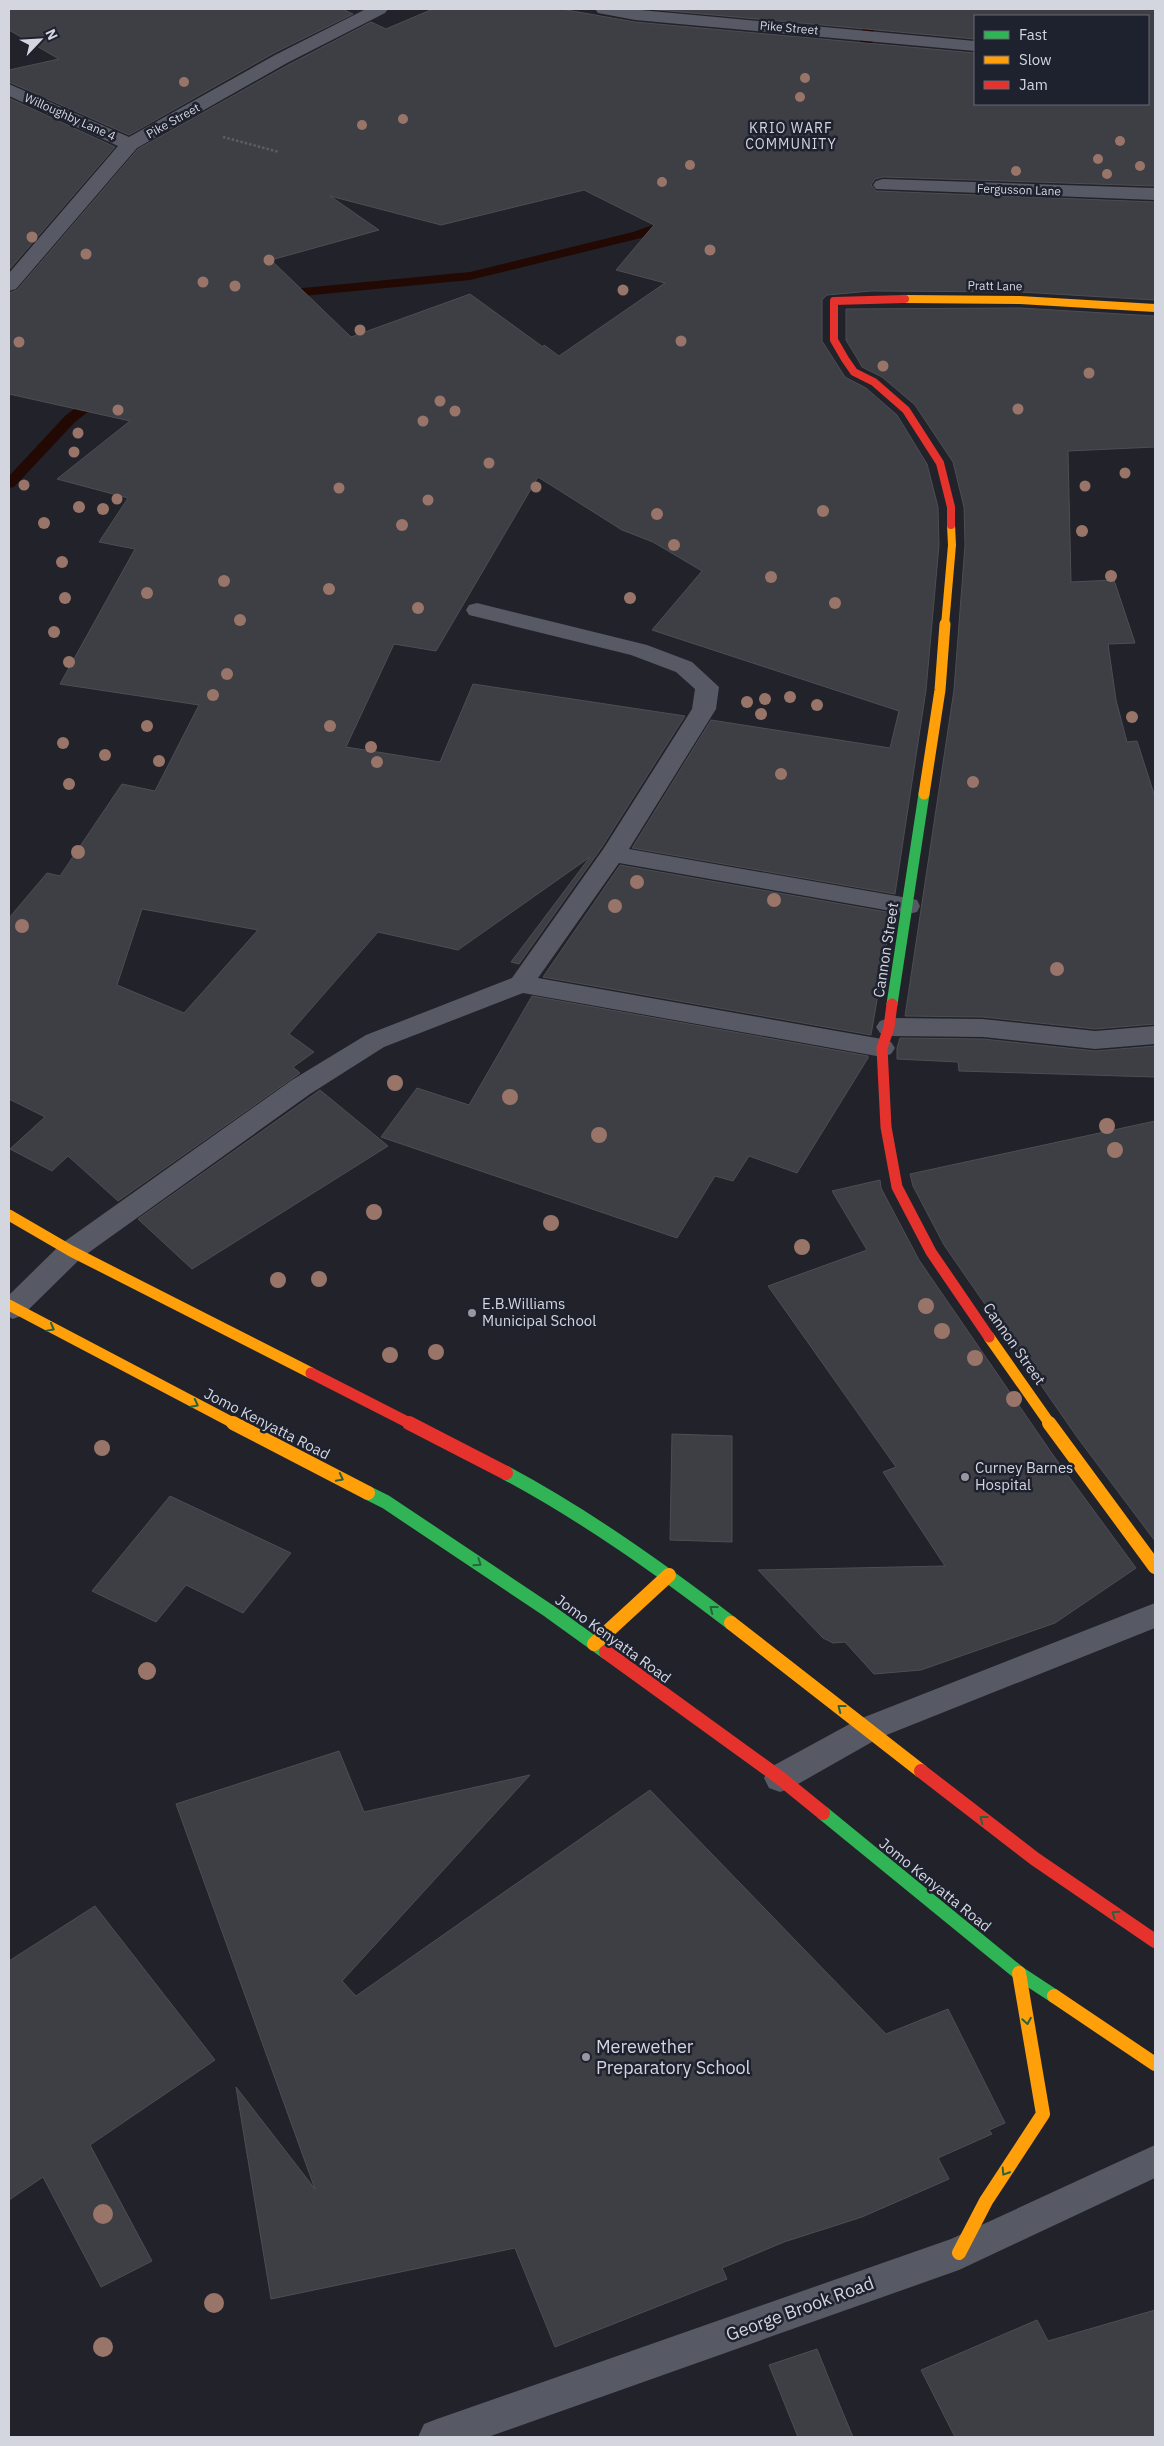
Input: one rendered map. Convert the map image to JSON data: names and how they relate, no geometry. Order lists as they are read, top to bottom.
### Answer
{
  "streets": {
    "main road": ["Pratt Lane", "Cannon Street", "Jomo Kenyatta Road"],
    "street": [
      "Pike Street",
      "Willoughby Lane 4",
      "Fergusson Lane",
      "George Brook Road"
    ]
  },
  "crossings": [
    ["Pike Street", "Willoughby Lane 4"],
    ["Pratt Lane", "Cannon Street"]
  ],
  "districts": ["KRIO WARF COMMUNITY"],
  "places": ["E.B.Williams Municipal School", "Curney Barnes Hospital", "Merewether Preparatory School"],
  "legend": ["Fast", "Slow", "Jam"],
  "north": "top right"
}
